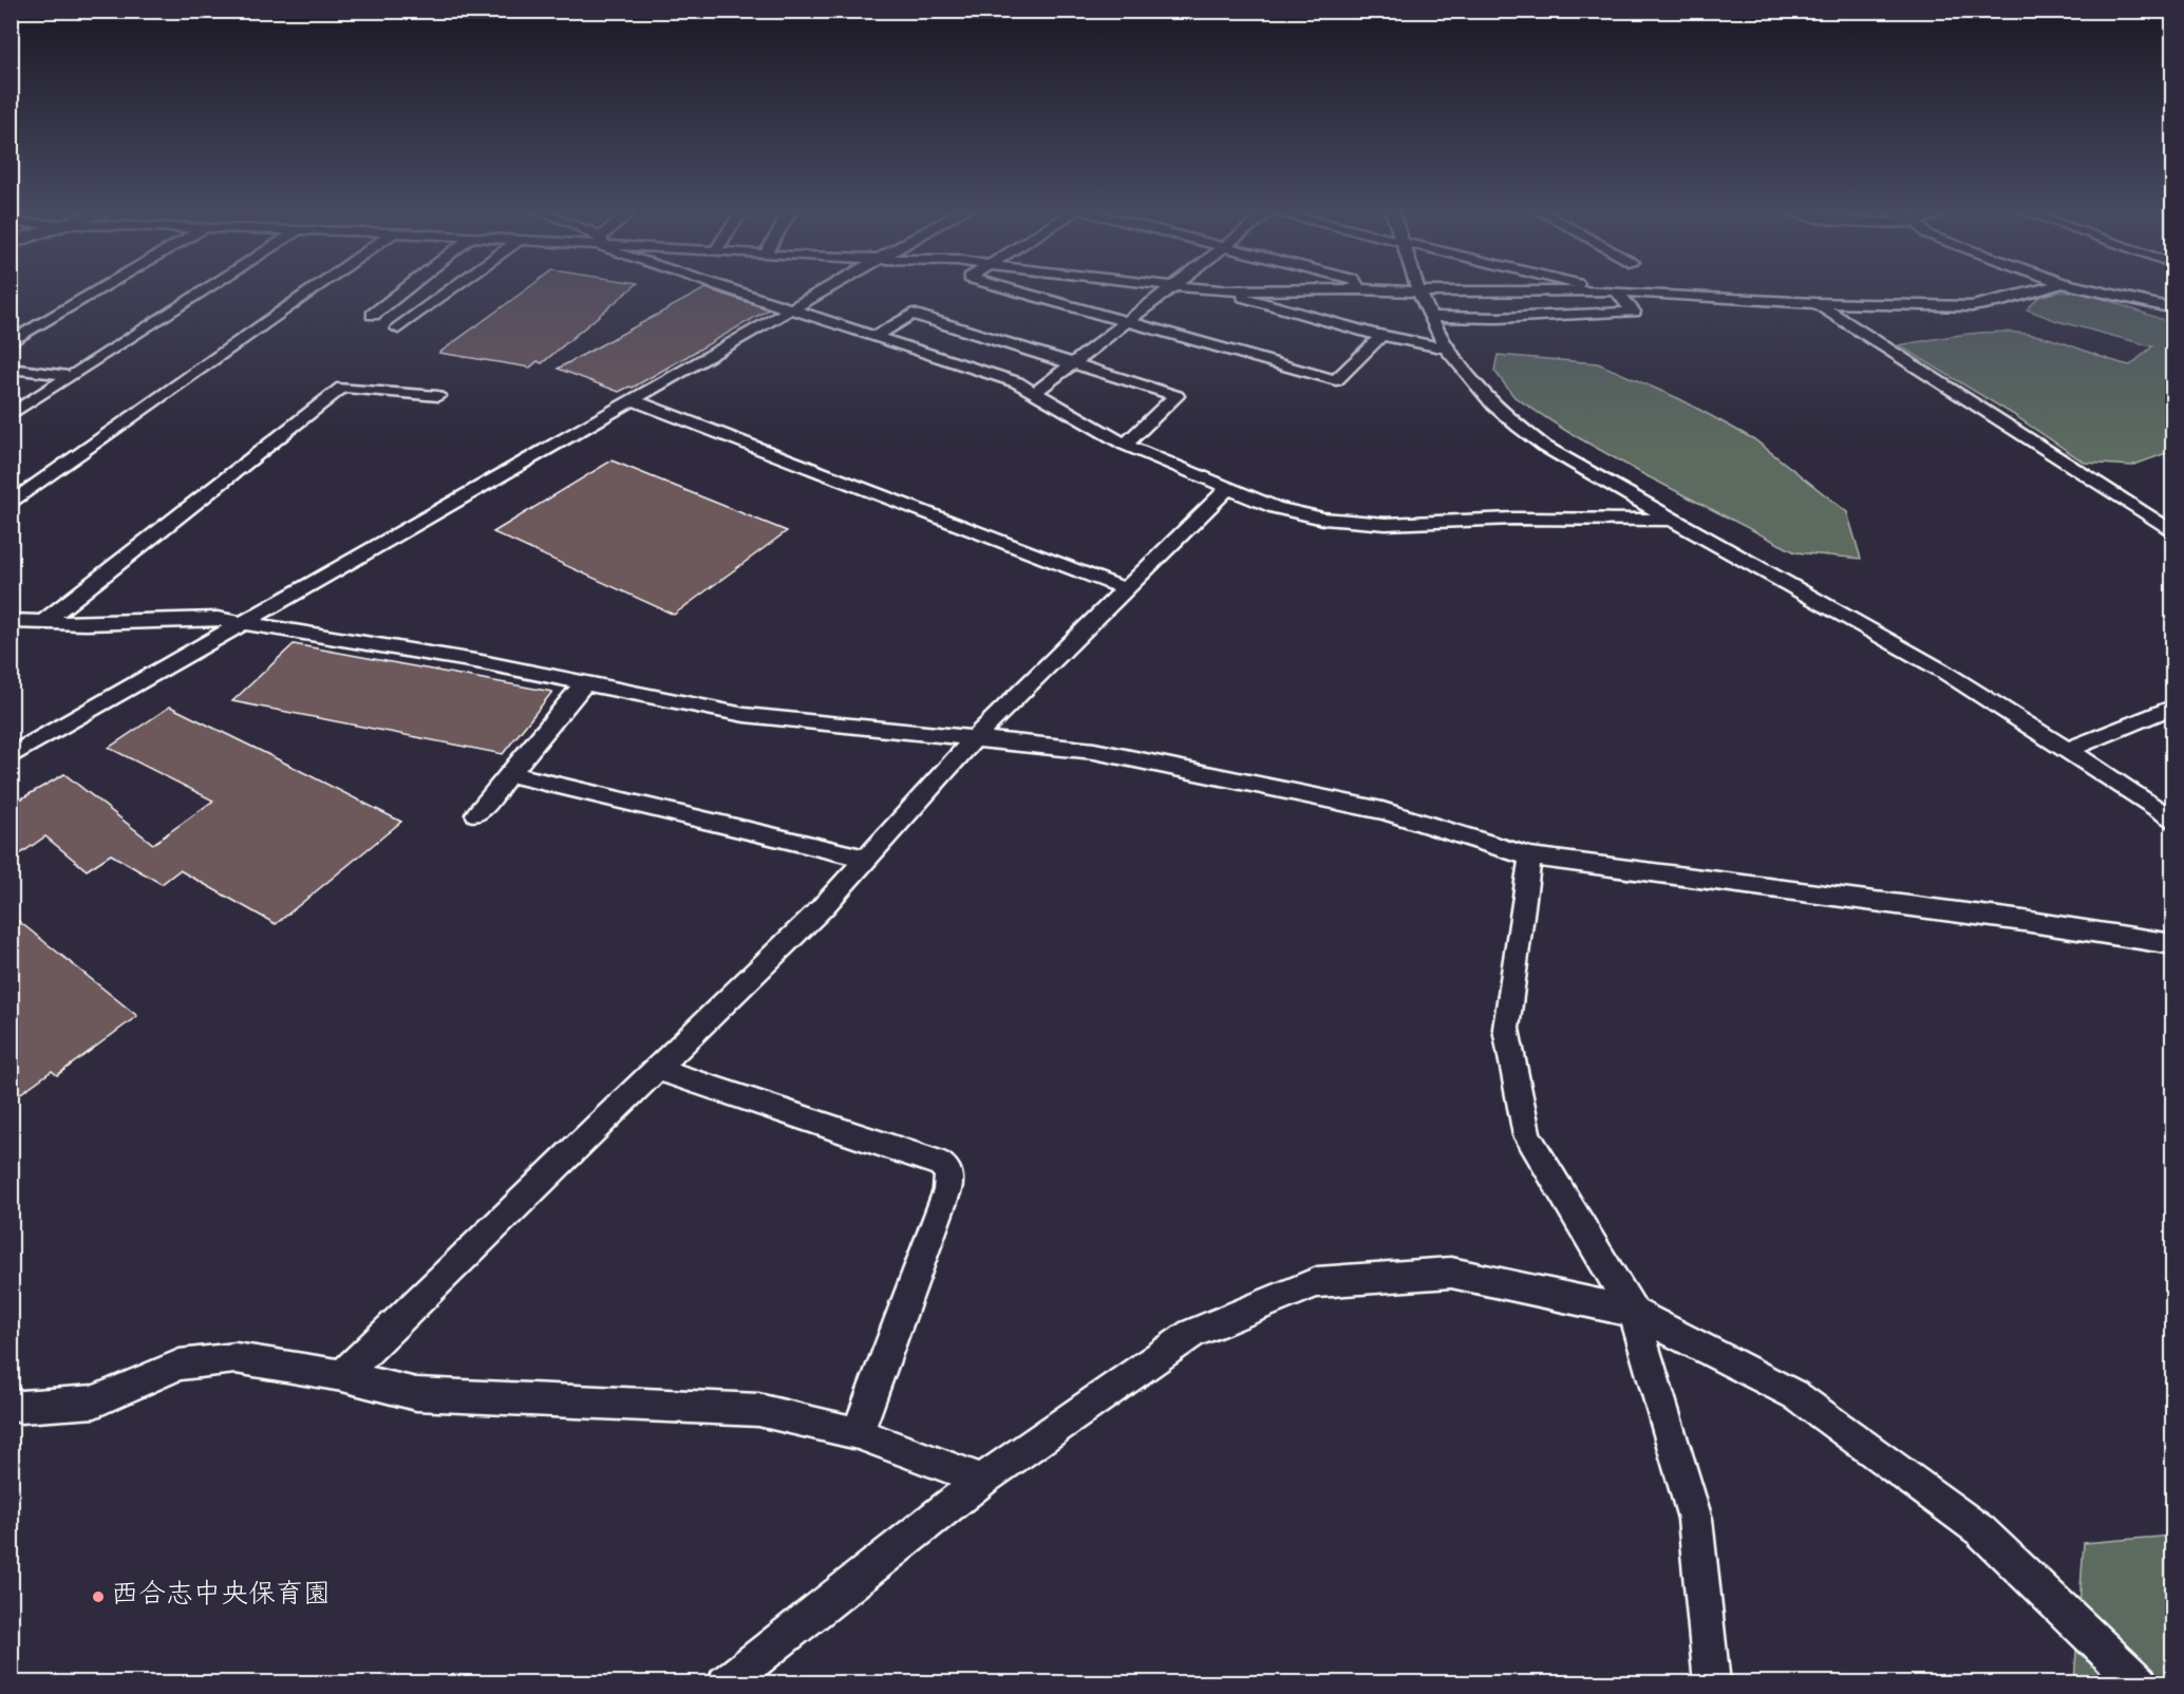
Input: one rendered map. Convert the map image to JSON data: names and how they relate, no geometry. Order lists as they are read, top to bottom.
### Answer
{
  "places": ["西合志中央保育園"]
}
